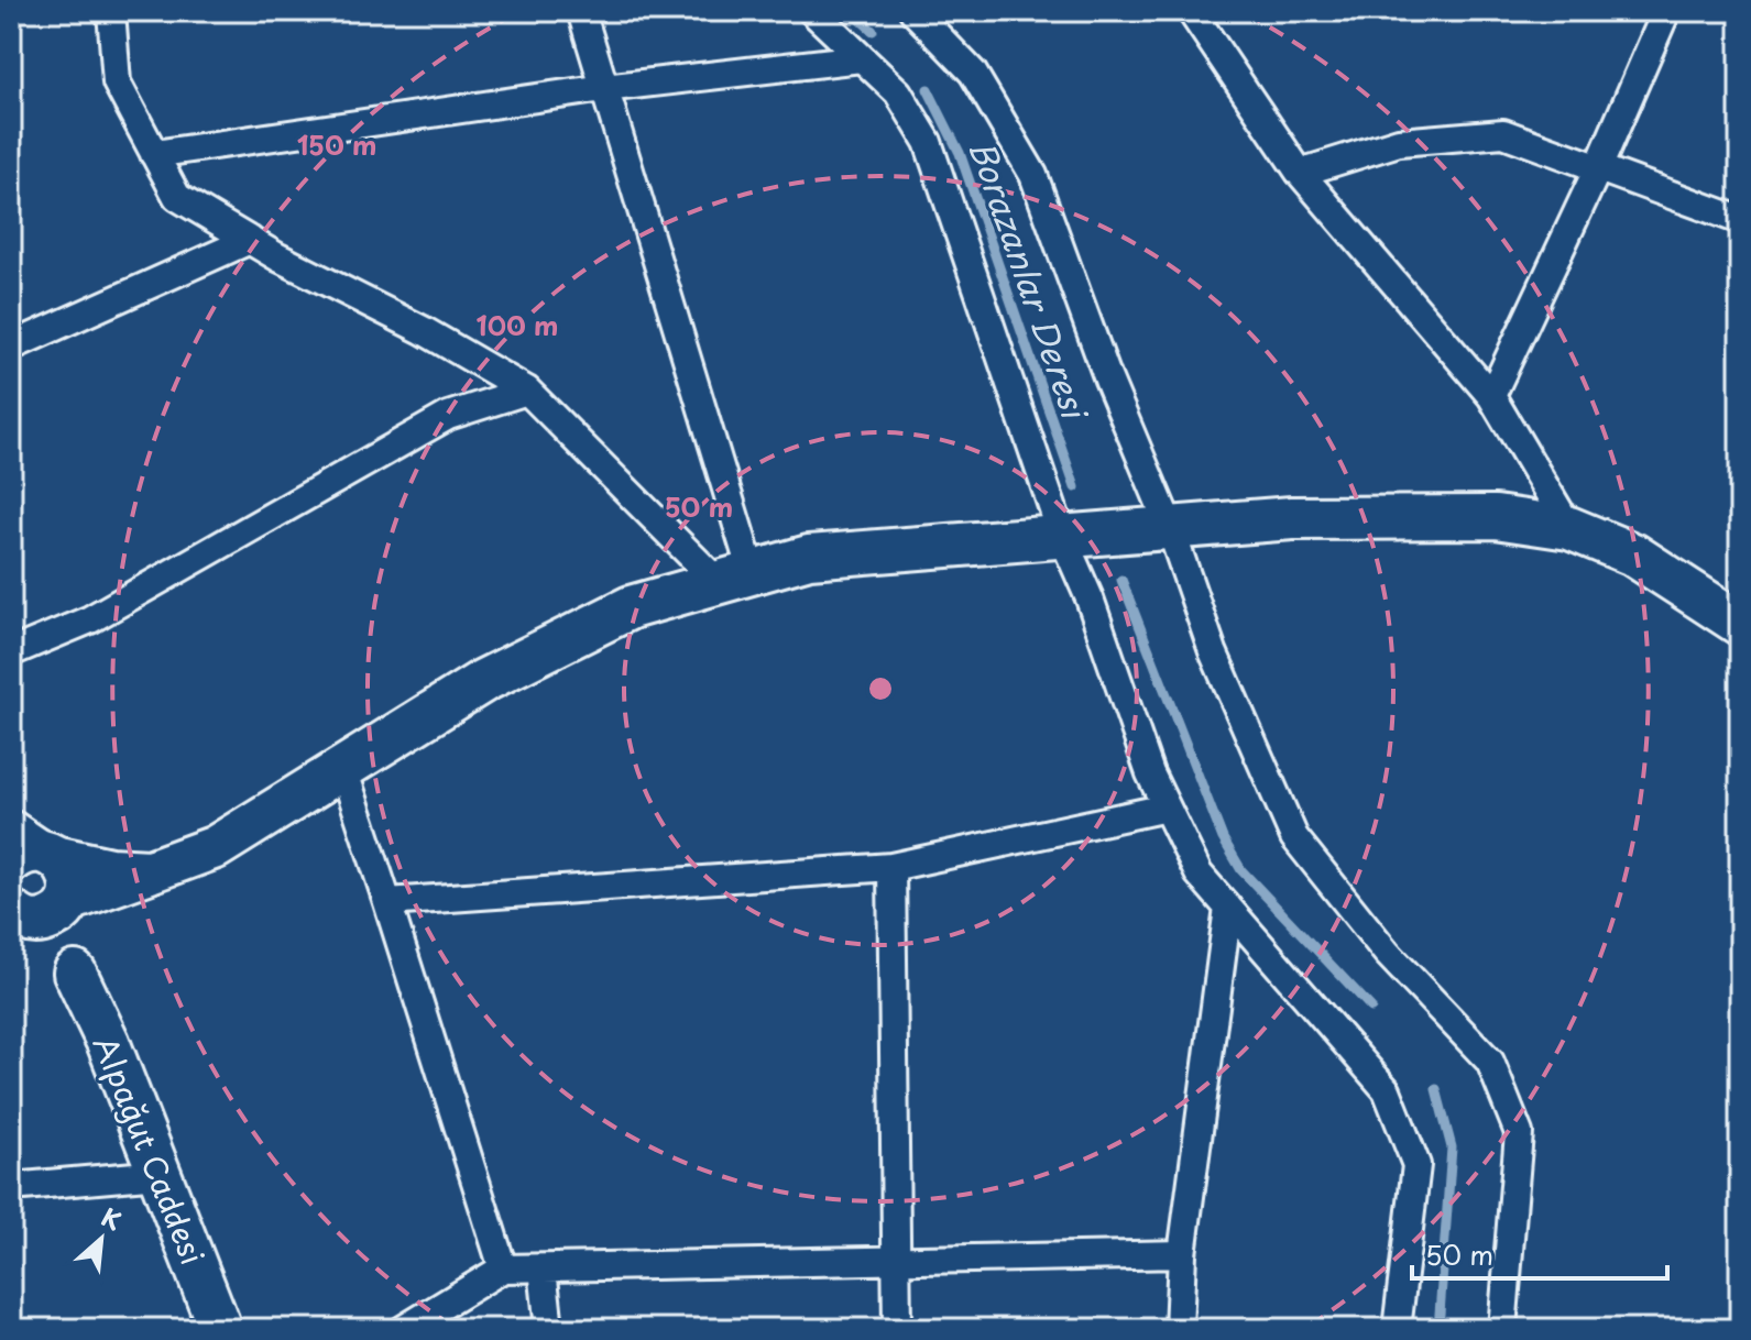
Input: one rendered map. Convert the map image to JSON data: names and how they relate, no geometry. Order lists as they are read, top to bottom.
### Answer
{
  "streets": {
    "main road": ["Alpağut Caddesi"]
  },
  "water": ["Borazanlar Deresi"],
  "scale_bar": "50 m",
  "north": "top right",
  "rings": ["150 m", "100 m", "50 m"]
}
